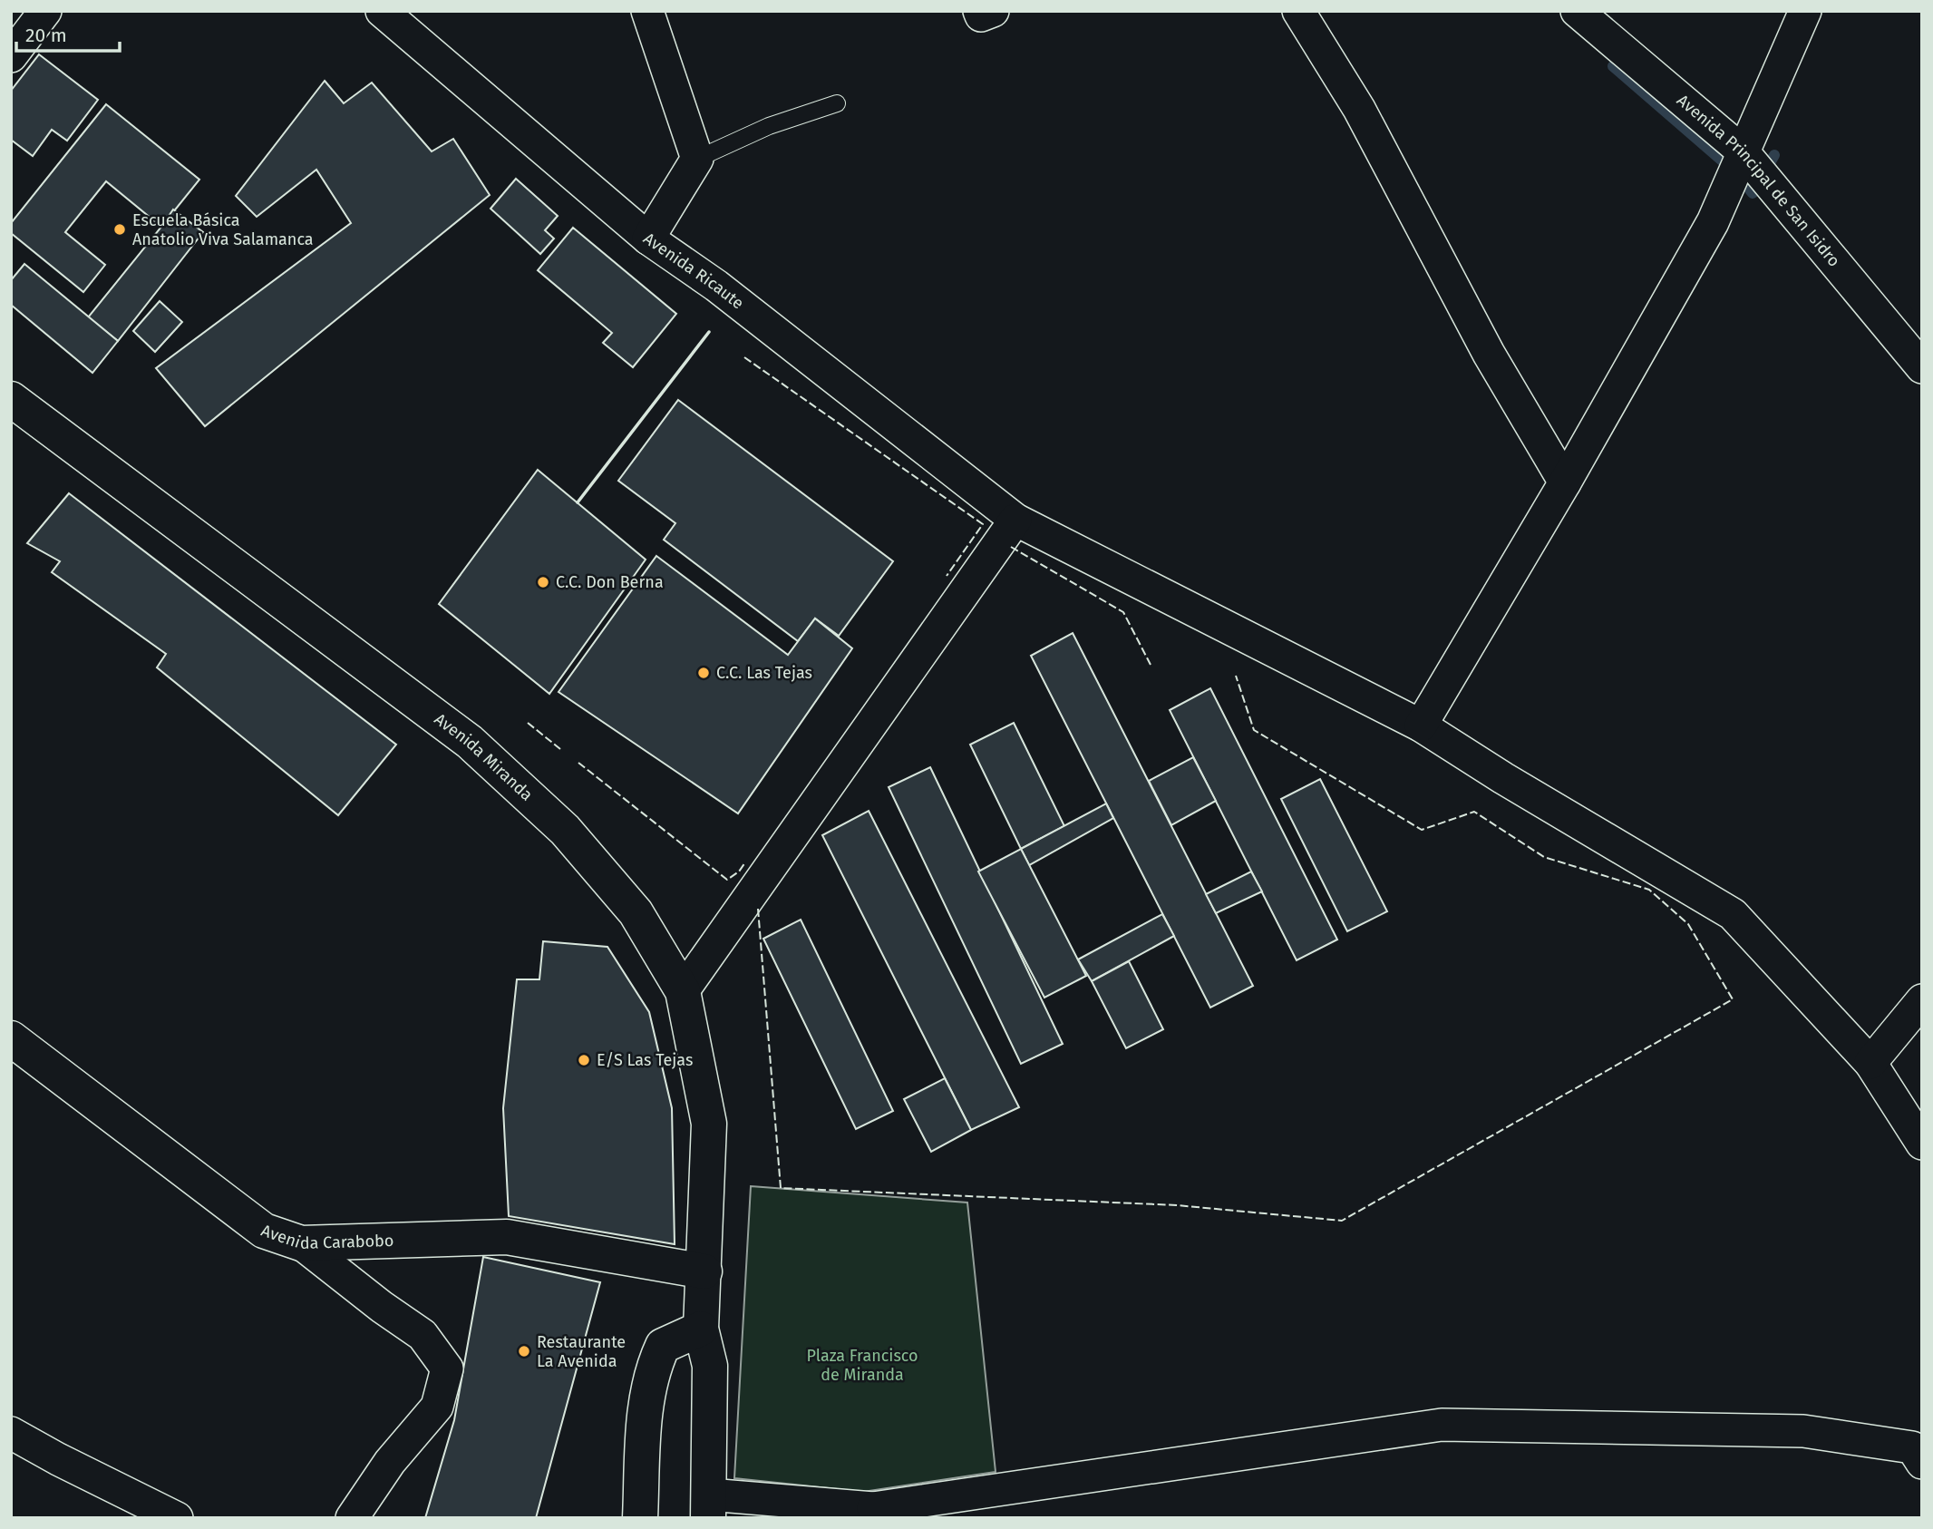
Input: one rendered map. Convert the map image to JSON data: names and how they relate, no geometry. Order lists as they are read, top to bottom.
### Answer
{
  "streets": {
    "street": [
      "Avenida Principal de San Isidro",
      "Avenida Ricaute",
      "Avenida Miranda",
      "Avenida Carabobo"
    ]
  },
  "crossings": [
    ["Avenida Miranda", "Avenida Carabobo"]
  ],
  "parks": ["Plaza Francisco de Miranda"],
  "places": [
    "Escuela Básica Anatolio Viva Salamanca",
    "C.C. Don Berna",
    "C.C. Las Tejas",
    "E/S Las Tejas",
    "Restaurante La Avenida"
  ],
  "scale_bar": "20 m"
}
